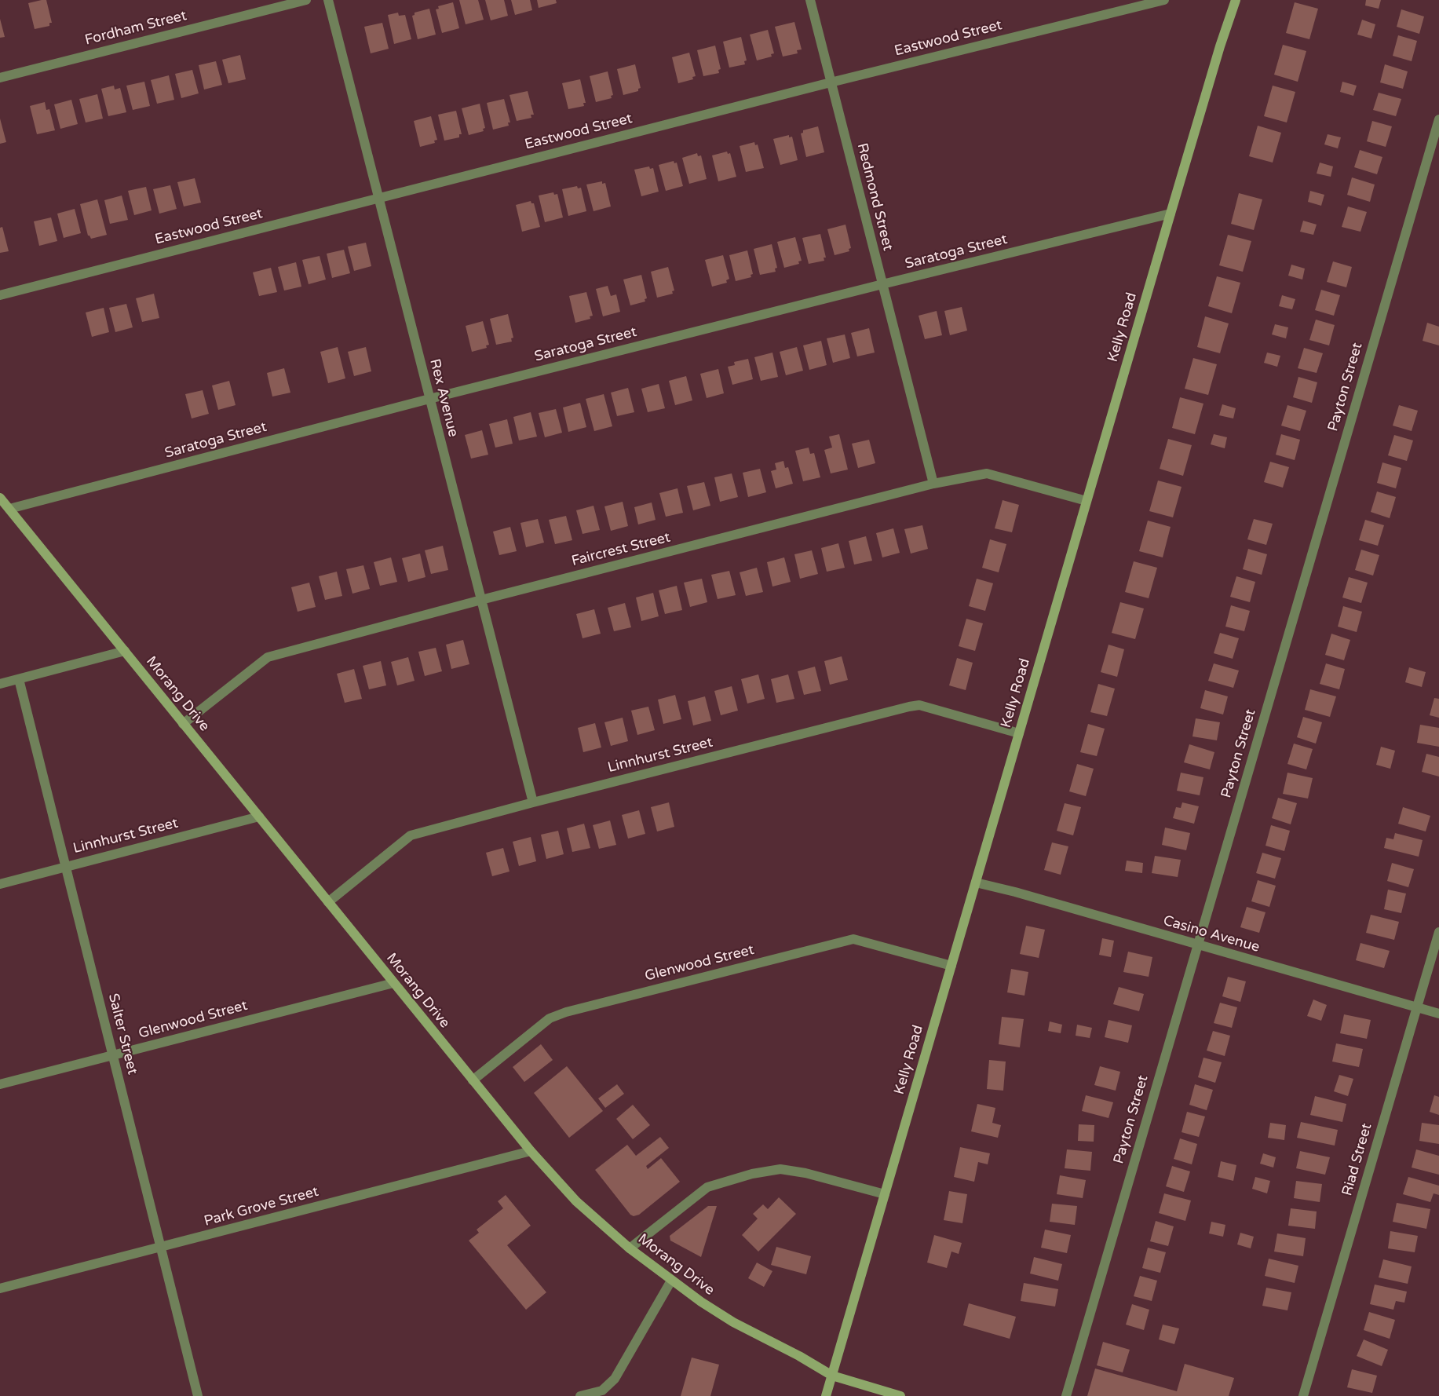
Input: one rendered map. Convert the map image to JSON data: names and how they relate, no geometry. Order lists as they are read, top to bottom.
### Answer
{
  "streets": {
    "street": [
      "Fordham Street",
      "Eastwood Street",
      "Redmond Street",
      "Saratoga Street",
      "Kelly Road",
      "Payton Street",
      "Rex Avenue",
      "Faircrest Street",
      "Morang Drive",
      "Linnhurst Street",
      "Casino Avenue",
      "Glenwood Street",
      "Salter Street",
      "Riad Street",
      "Park Grove Street"
    ]
  },
  "crossings": [
    ["Eastwood Street", "Redmond Street"],
    ["Eastwood Street", "Rex Avenue"],
    ["Redmond Street", "Saratoga Street"],
    ["Redmond Street", "Faircrest Street"],
    ["Saratoga Street", "Kelly Road"],
    ["Saratoga Street", "Rex Avenue"],
    ["Saratoga Street", "Morang Drive"],
    ["Kelly Road", "Faircrest Street"],
    ["Kelly Road", "Morang Drive"],
    ["Kelly Road", "Linnhurst Street"],
    ["Kelly Road", "Casino Avenue"],
    ["Kelly Road", "Glenwood Street"],
    ["Payton Street", "Casino Avenue"],
    ["Rex Avenue", "Faircrest Street"],
    ["Rex Avenue", "Linnhurst Street"],
    ["Faircrest Street", "Morang Drive"],
    ["Morang Drive", "Linnhurst Street"],
    ["Morang Drive", "Glenwood Street"],
    ["Morang Drive", "Park Grove Street"],
    ["Linnhurst Street", "Salter Street"],
    ["Casino Avenue", "Riad Street"],
    ["Glenwood Street", "Salter Street"],
    ["Salter Street", "Park Grove Street"]
  ]
}
